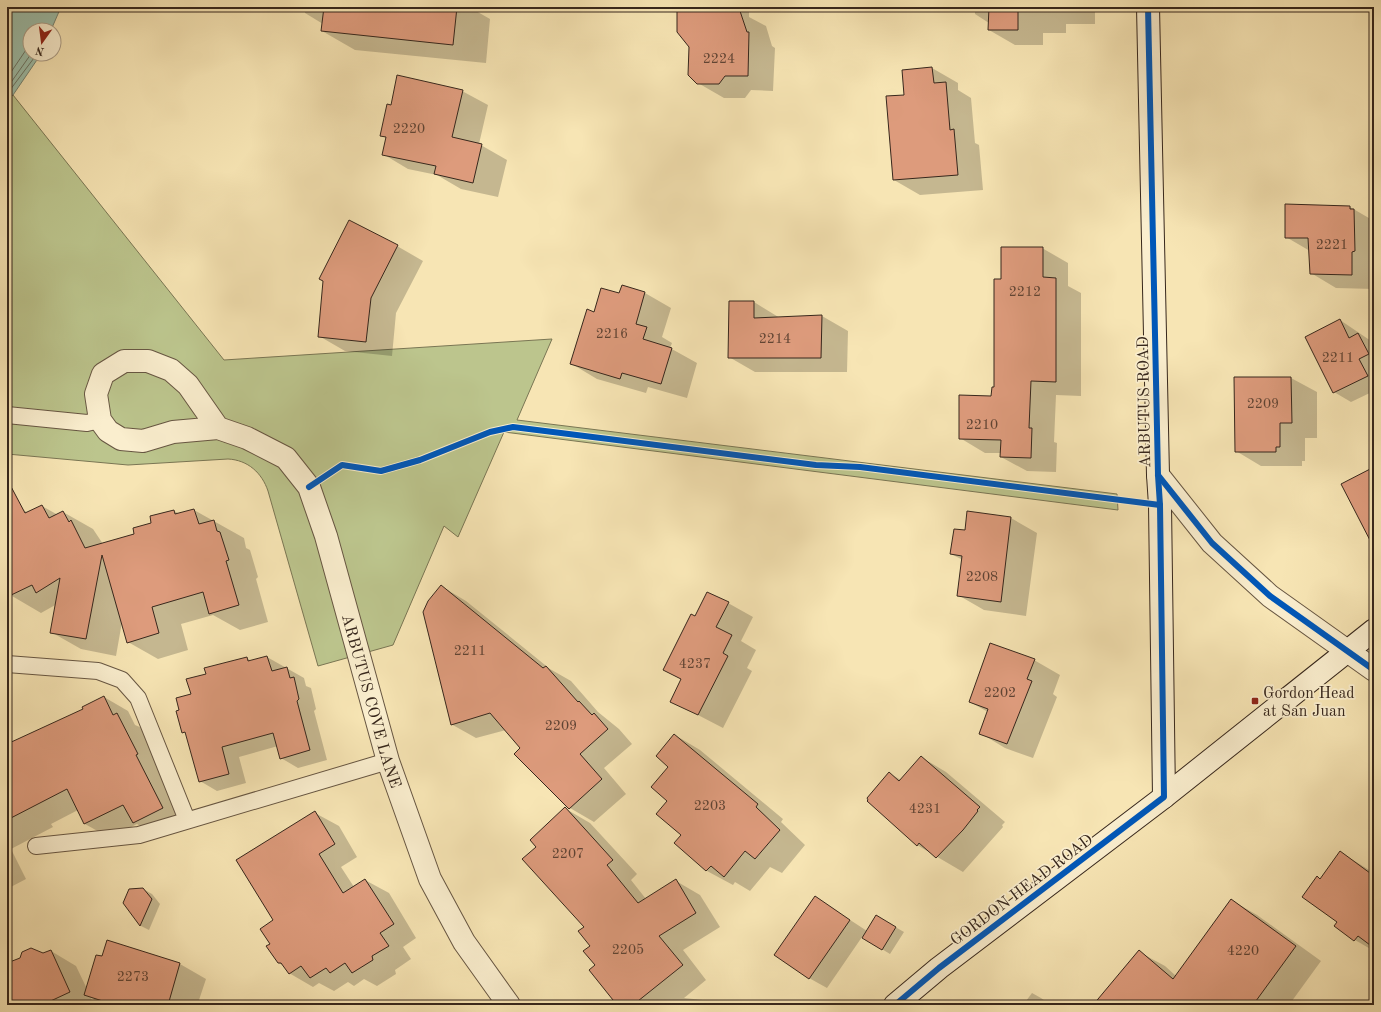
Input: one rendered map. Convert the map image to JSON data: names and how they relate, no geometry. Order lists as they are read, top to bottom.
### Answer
{
  "streets": {
    "main road": ["ARBUTUS ROAD", "ARBUTUS COVE LANE", "GORDON HEAD ROAD"]
  },
  "crossings": [
    ["ARBUTUS ROAD", "GORDON HEAD ROAD"]
  ],
  "places": {
    "transit": ["Gordon Head at San Juan"]
  },
  "house_numbers": [
    "2224",
    "2220",
    "2221",
    "2212",
    "2216",
    "2214",
    "2211",
    "2209",
    "2210",
    "2208",
    "2211",
    "4237",
    "2202",
    "2209",
    "2203",
    "4231",
    "2207",
    "2205",
    "4220",
    "2273"
  ],
  "north": "bottom"
}
